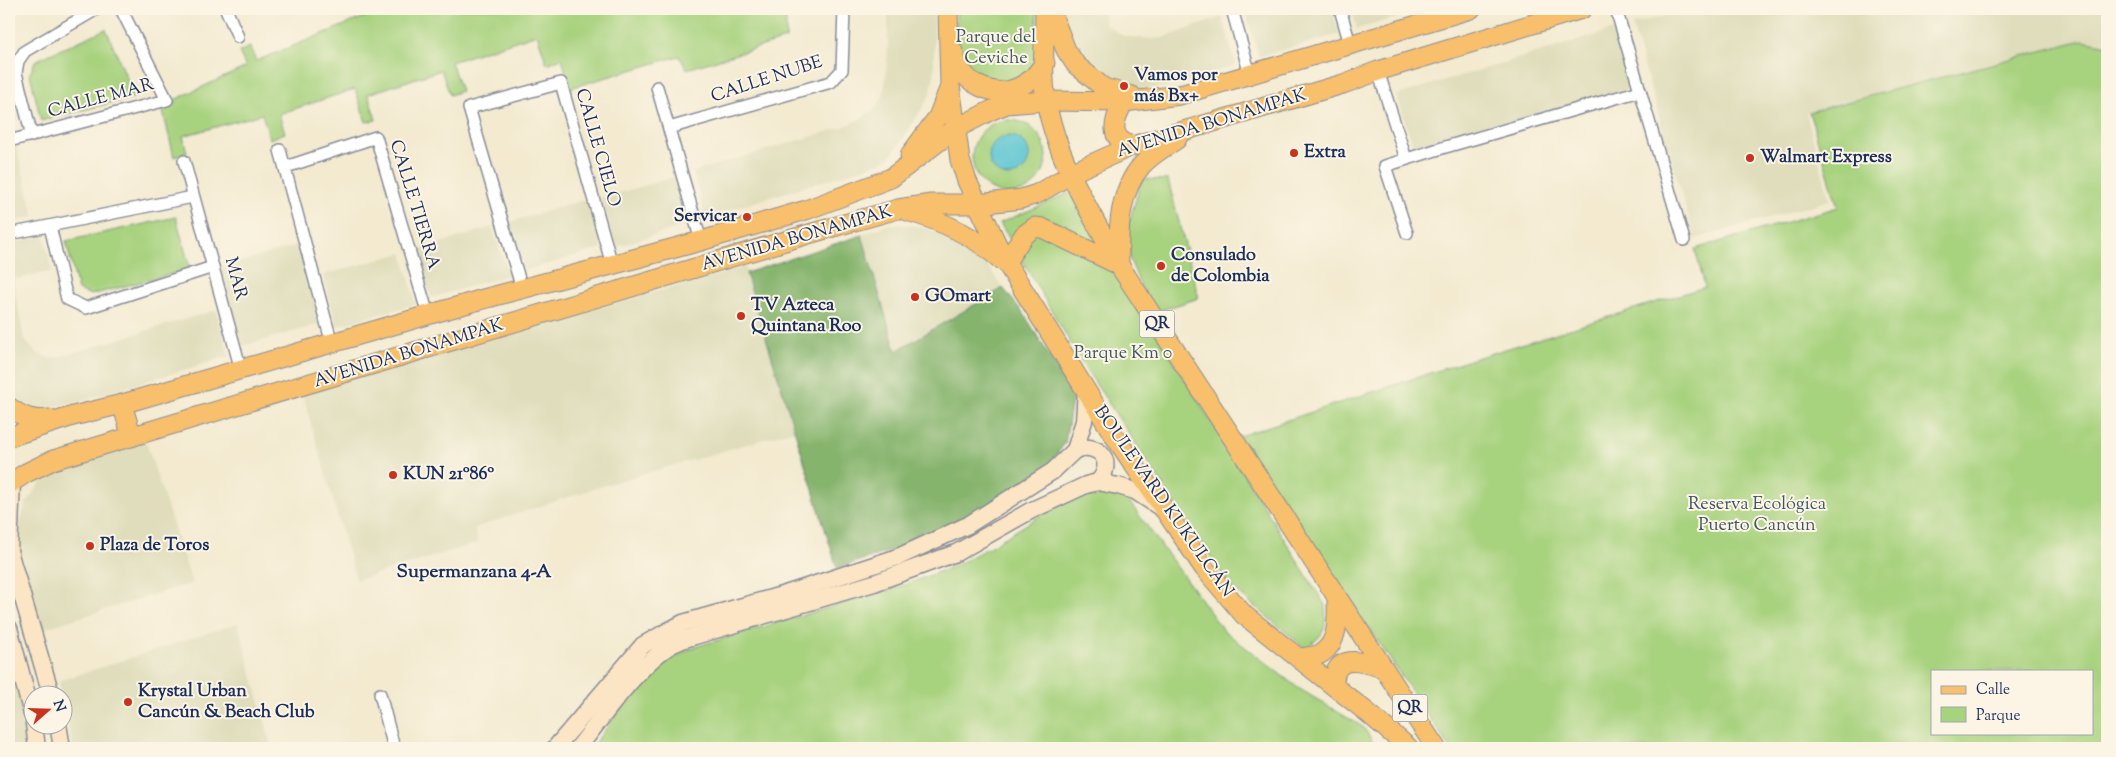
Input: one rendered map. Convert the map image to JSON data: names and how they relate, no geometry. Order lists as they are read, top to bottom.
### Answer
{
  "streets": {
    "main road": ["AVENIDA BONAMPAK", "QR", "BOULEVARD KUKULCÁN"],
    "street": [
      "CALLE NUBE",
      "CALLE MAR",
      "CALLE CIELO",
      "CALLE TIERRA",
      "MAR"
    ]
  },
  "crossings": [
    ["AVENIDA BONAMPAK", "CALLE CIELO"],
    ["AVENIDA BONAMPAK", "CALLE TIERRA"],
    ["AVENIDA BONAMPAK", "MAR"],
    ["AVENIDA BONAMPAK", "QR"],
    ["AVENIDA BONAMPAK", "BOULEVARD KUKULCÁN"]
  ],
  "districts": ["Supermanzana 4-A"],
  "parks": ["Parque del Ceviche", "Parque Km 0", "Reserva Ecológica Puerto Cancún"],
  "places": [
    "Vamos por más Bx+",
    "Extra",
    "Walmart Express",
    "Servicar",
    "Consulado de Colombia",
    "GOmart",
    "TV Azteca Quintana Roo",
    "KUN 21º86º",
    "Plaza de Toros",
    "Krystal Urban Cancún & Beach Club"
  ],
  "legend": ["Calle", "Parque"],
  "north": "right"
}
